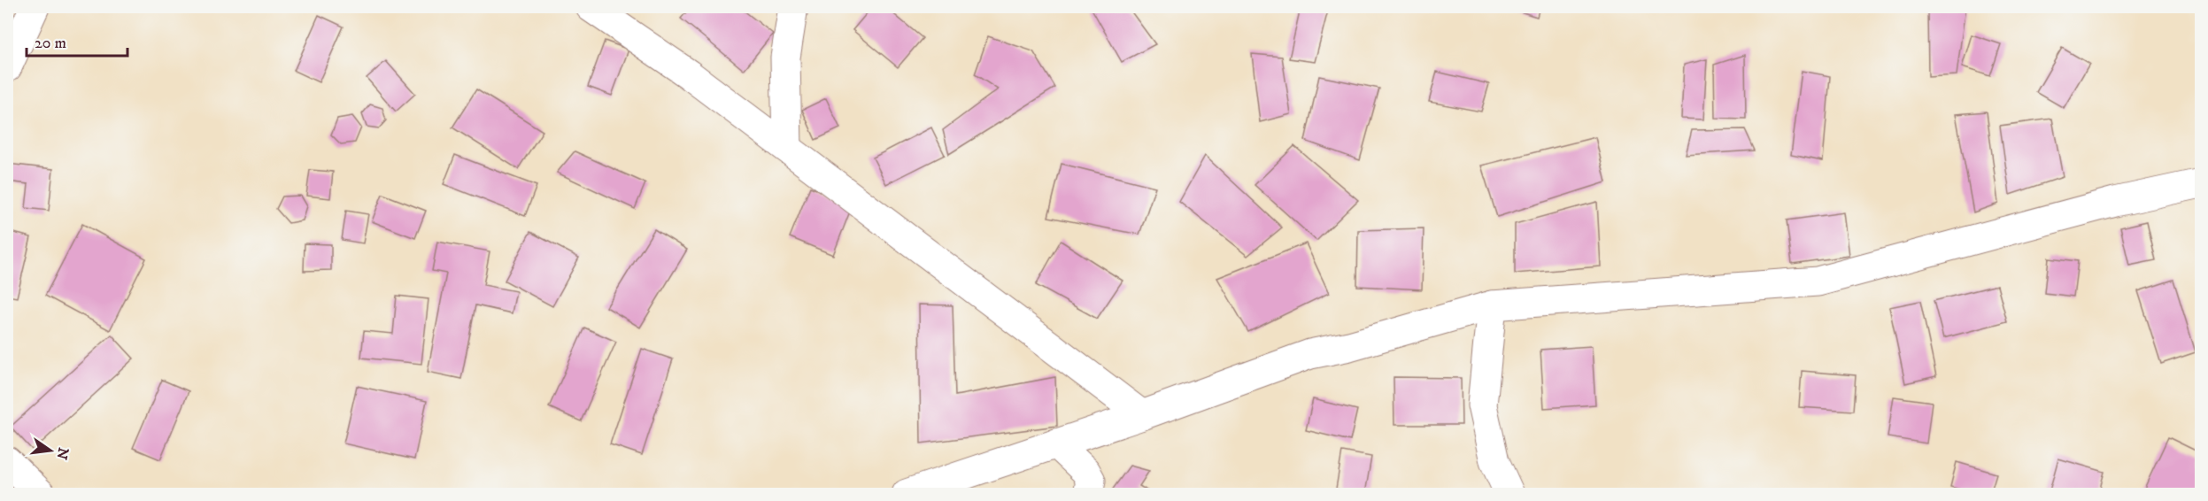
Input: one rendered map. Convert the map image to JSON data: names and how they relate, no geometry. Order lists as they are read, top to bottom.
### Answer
{
  "scale_bar": "20 m",
  "north": "right"
}
